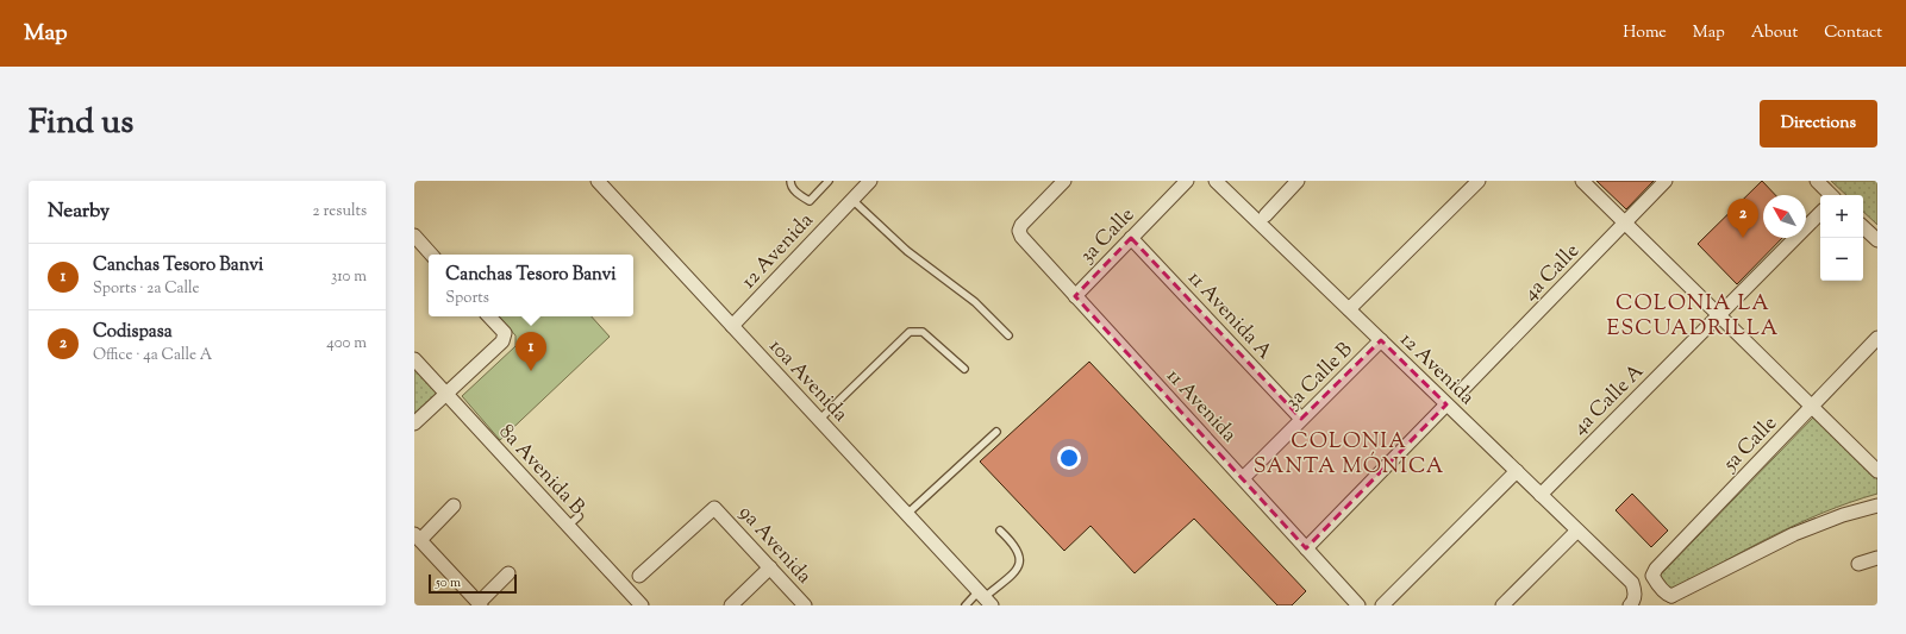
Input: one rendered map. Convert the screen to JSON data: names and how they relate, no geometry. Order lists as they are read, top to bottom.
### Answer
{
  "streets": {
    "street": [
      "3a Calle",
      "12 Avenida",
      "4a Calle",
      "11 Avenida A",
      "3a Calle B",
      "10a Avenida",
      "4a Calle A",
      "11 Avenida",
      "5a Calle",
      "8a Avenida B",
      "9a Avenida"
    ]
  },
  "crossings": [
    ["3a Calle", "11 Avenida A"],
    ["3a Calle", "11 Avenida"],
    ["12 Avenida", "3a Calle B"],
    ["12 Avenida", "10a Avenida"],
    ["12 Avenida", "4a Calle A"],
    ["11 Avenida A", "3a Calle B"],
    ["3a Calle B", "11 Avenida"]
  ],
  "districts": ["COLONIA LA ESCUADRILLA", "COLONIA SANTA MÓNICA"],
  "scale_bar": "50 m",
  "north": "top left",
  "page": {
    "header": "Map",
    "nav": [
      "Home",
      "Map",
      "About",
      "Contact"
    ],
    "title": "Find us",
    "buttons": "Directions",
    "heading": ["Nearby", "2 results"],
    "map_buttons": ["+", "−"],
    "pins": ["2", "1"],
    "list": [
      {
        "mark": "1",
        "name": "Canchas Tesoro Banvi",
        "note": "Sports · 2a Calle",
        "value": "310 m"
      },
      {
        "mark": "2",
        "name": "Codispasa",
        "note": "Office · 4a Calle A",
        "value": "400 m"
      }
    ],
    "popup": ["Canchas Tesoro Banvi", "Sports"],
    "scale": "50 m"
  }
}
